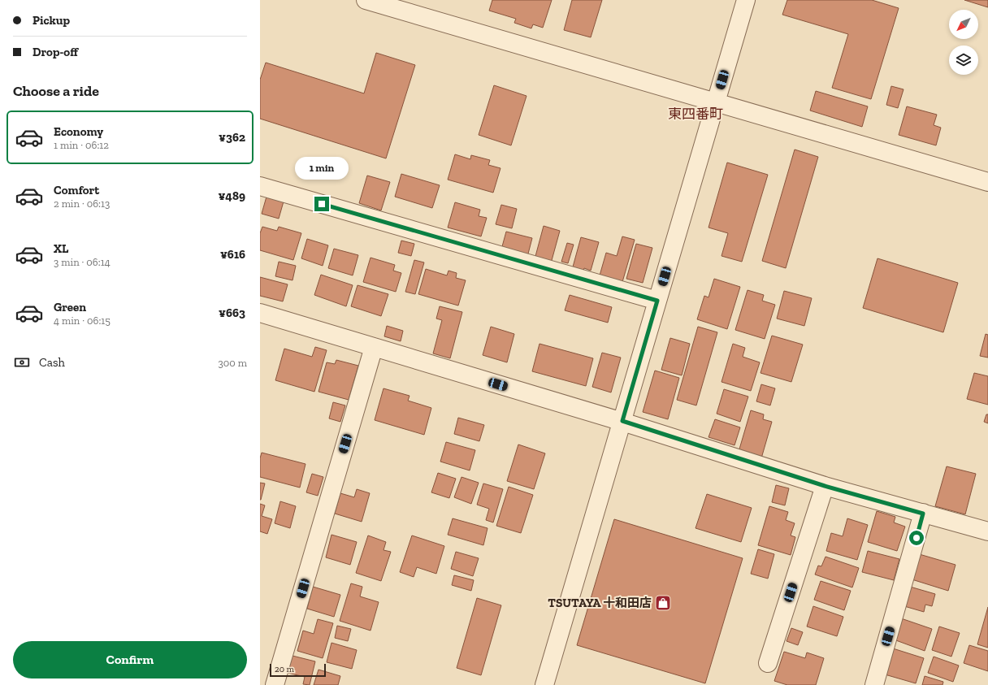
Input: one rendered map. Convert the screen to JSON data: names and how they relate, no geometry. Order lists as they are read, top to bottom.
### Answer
{
  "districts": ["東四番町"],
  "places": {
    "shop": ["TSUTAYA 十和田店"]
  },
  "scale_bar": "20 m",
  "north": "bottom left",
  "page": {
    "banner": ["Pickup", "Drop-off"],
    "heading": "Choose a ride",
    "list": [
      {
        "name": "Economy",
        "note": "1 min · 06:12",
        "value": "¥362"
      },
      {
        "name": "Comfort",
        "note": "2 min · 06:13",
        "value": "¥489"
      },
      {
        "name": "XL",
        "note": "3 min · 06:14",
        "value": "¥616"
      },
      {
        "name": "Green",
        "note": "4 min · 06:15",
        "value": "¥663"
      }
    ],
    "bubble": "1 min",
    "pay": ["Cash", "300 m"],
    "buttons": "Confirm",
    "scale": "20 m"
  }
}
